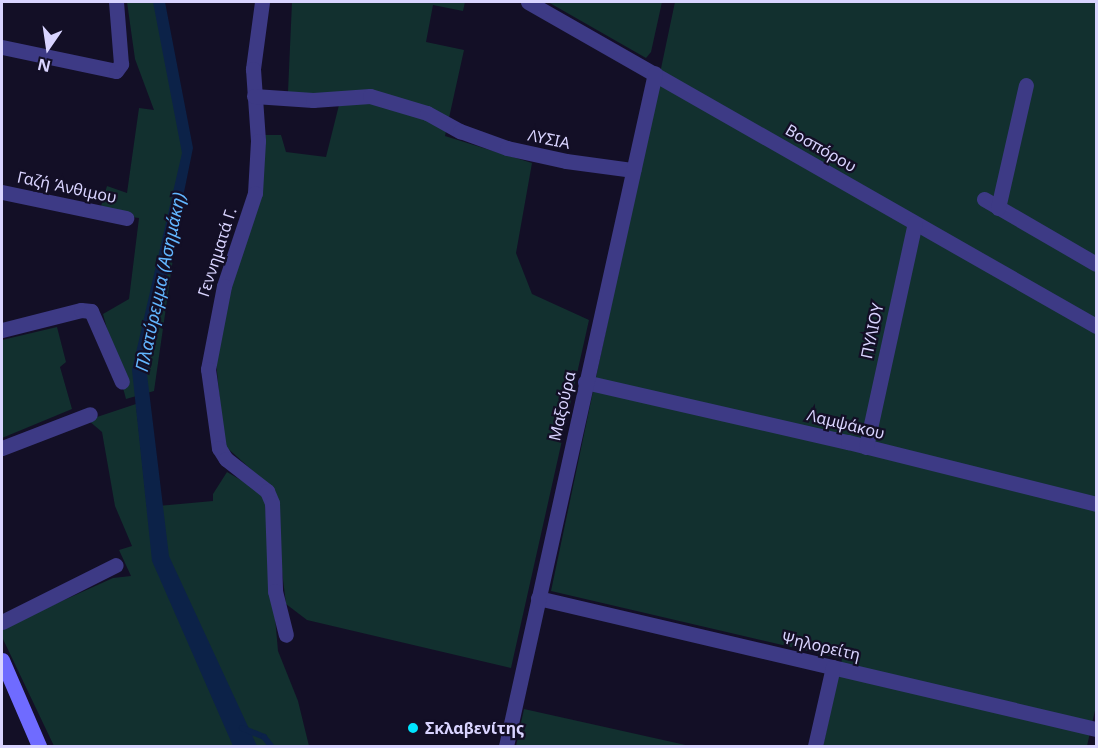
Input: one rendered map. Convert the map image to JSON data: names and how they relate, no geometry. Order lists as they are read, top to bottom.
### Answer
{
  "streets": {
    "street": [
      "ΛΥΣΙΑ",
      "Βοσπόρου",
      "Γαζή Άνθιμου",
      "Γεννηματά Γ.",
      "ΠΥΛΙΟΥ",
      "Μαξούρα",
      "Λαμψάκου",
      "Ψηλορείτη"
    ]
  },
  "crossings": [
    ["ΛΥΣΙΑ", "Γεννηματά Γ."],
    ["ΛΥΣΙΑ", "Μαξούρα"],
    ["Βοσπόρου", "ΠΥΛΙΟΥ"],
    ["Βοσπόρου", "Μαξούρα"],
    ["ΠΥΛΙΟΥ", "Λαμψάκου"],
    ["Μαξούρα", "Λαμψάκου"],
    ["Μαξούρα", "Ψηλορείτη"]
  ],
  "water": ["Πλατύρεμμα (Ασημάκη)"],
  "places": ["Σκλαβενίτης"],
  "north": "bottom"
}
